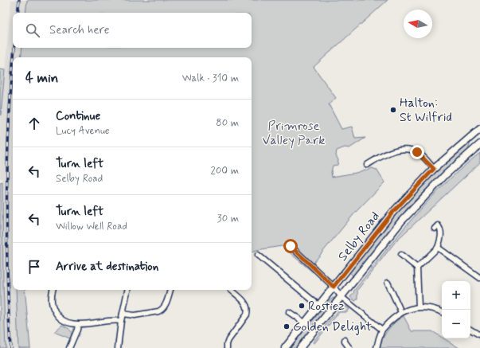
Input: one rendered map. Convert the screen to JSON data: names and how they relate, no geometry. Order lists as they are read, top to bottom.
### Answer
{
  "streets": {
    "main road": ["Selby Road"]
  },
  "parks": ["Primrose Valley Park"],
  "places": ["Halton: St Wilfrid", "Rostiez", "Golden Delight"],
  "north": "left",
  "page": {
    "search": "Search here",
    "heading": ["4 min", "Walk · 310 m"],
    "list": [
      ["Continue", "Lucy Avenue", "80 m"],
      ["Turn left", "Selby Road", "200 m"],
      ["Turn left", "Willow Well Road", "30 m"],
      "Arrive at destination"
    ],
    "map_buttons": ["+", "−"]
  }
}
